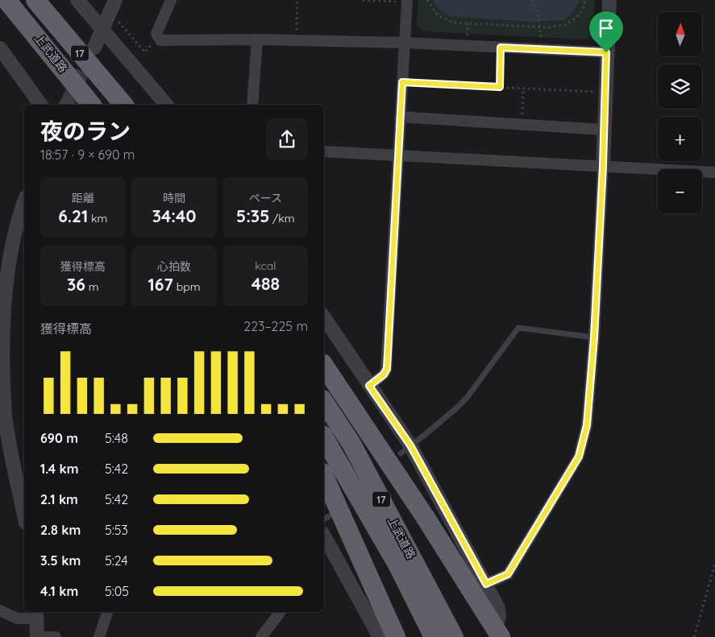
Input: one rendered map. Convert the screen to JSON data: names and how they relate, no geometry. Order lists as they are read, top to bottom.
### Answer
{
  "streets": {
    "highway": ["上武道路", "17"]
  },
  "north": "top",
  "page": {
    "map_buttons": ["+", "−"],
    "heading": ["夜のラン", "18:57 · 9 × 690 m"],
    "stats": [
      ["距離", "6.21 km"],
      ["時間", "34:40"],
      ["ペース", "5:35 /km"],
      ["獲得標高", "36 m"],
      ["心拍数", "167 bpm"],
      ["kcal", "488"]
    ],
    "chart": ["獲得標高", "223–225 m"],
    "list": [
      {
        "name": "690 m",
        "note": "5:48"
      },
      {
        "name": "1.4 km",
        "note": "5:42"
      },
      {
        "name": "2.1 km",
        "note": "5:42"
      },
      {
        "name": "2.8 km",
        "note": "5:53"
      },
      {
        "name": "3.5 km",
        "note": "5:24"
      },
      {
        "name": "4.1 km",
        "note": "5:05"
      }
    ]
  }
}
